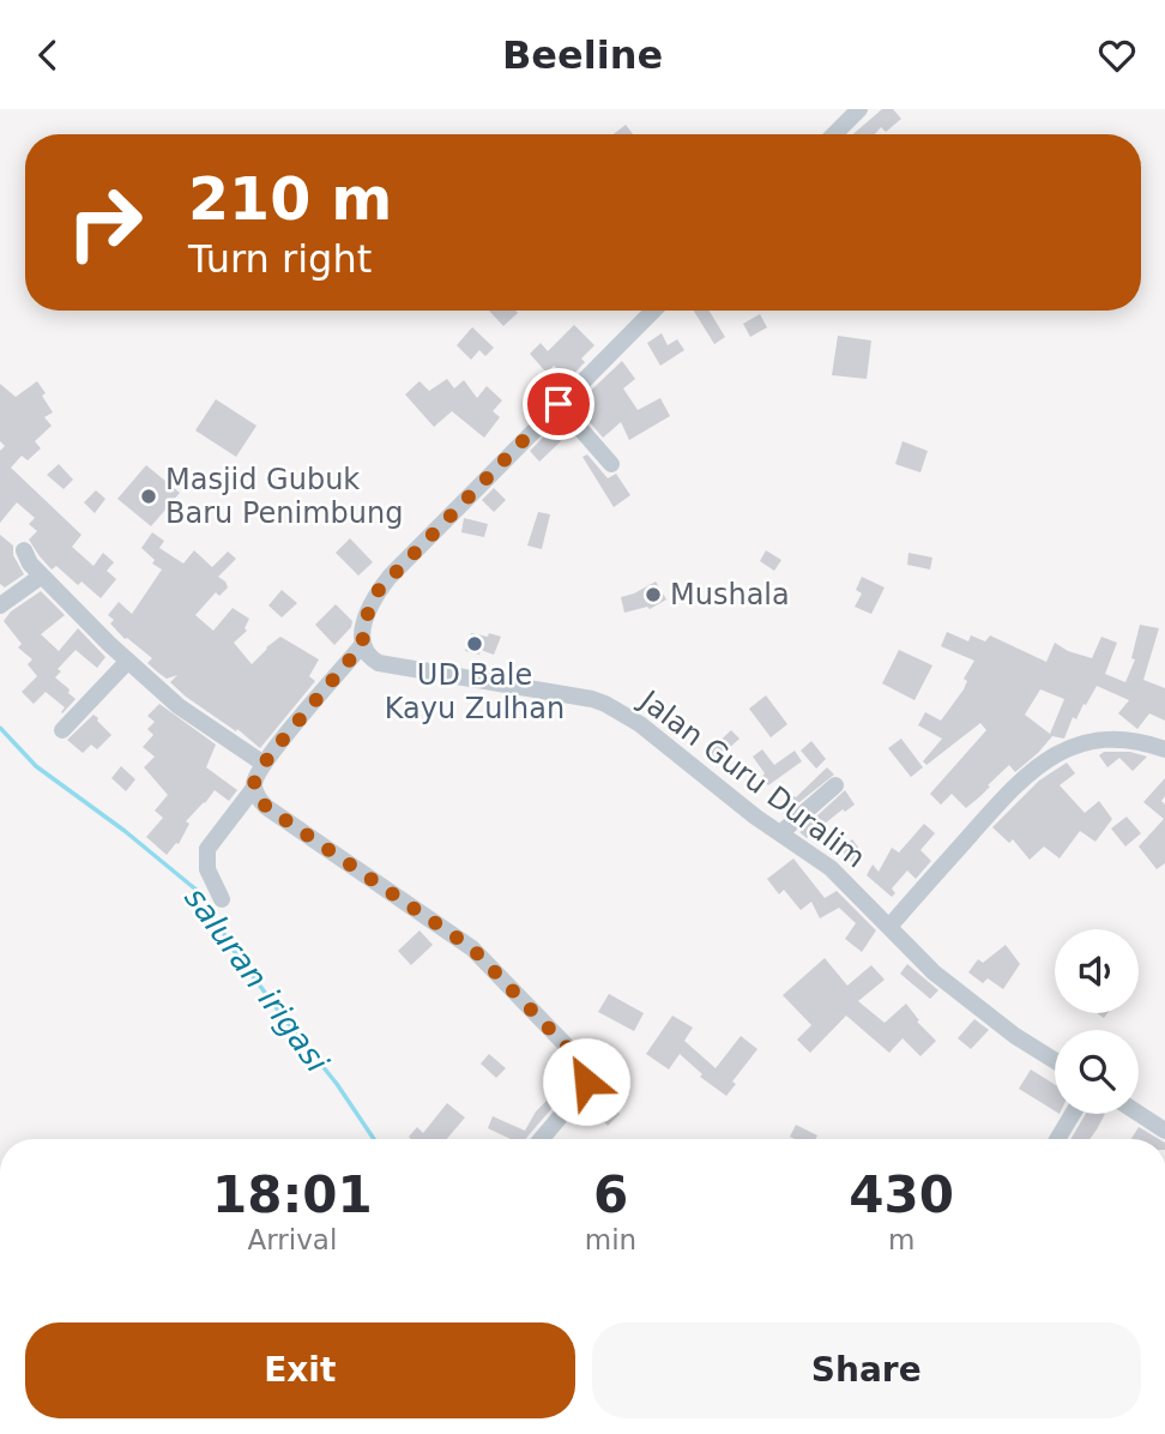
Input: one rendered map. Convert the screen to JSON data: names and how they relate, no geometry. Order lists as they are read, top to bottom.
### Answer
{
  "streets": {
    "street": ["Jalan Guru Duralim"]
  },
  "water": ["saluran irigasi"],
  "places": ["Masjid Gubuk Baru Penimbung", "Mushala", "UD Bale Kayu Zulhan"],
  "page": {
    "header": "Beeline",
    "turn": ["210 m", "Turn right"],
    "eta": [
      "18:01",
      "Arrival",
      "6",
      "min",
      "430",
      "m"
    ],
    "buttons": ["Exit", "Share"]
  }
}
